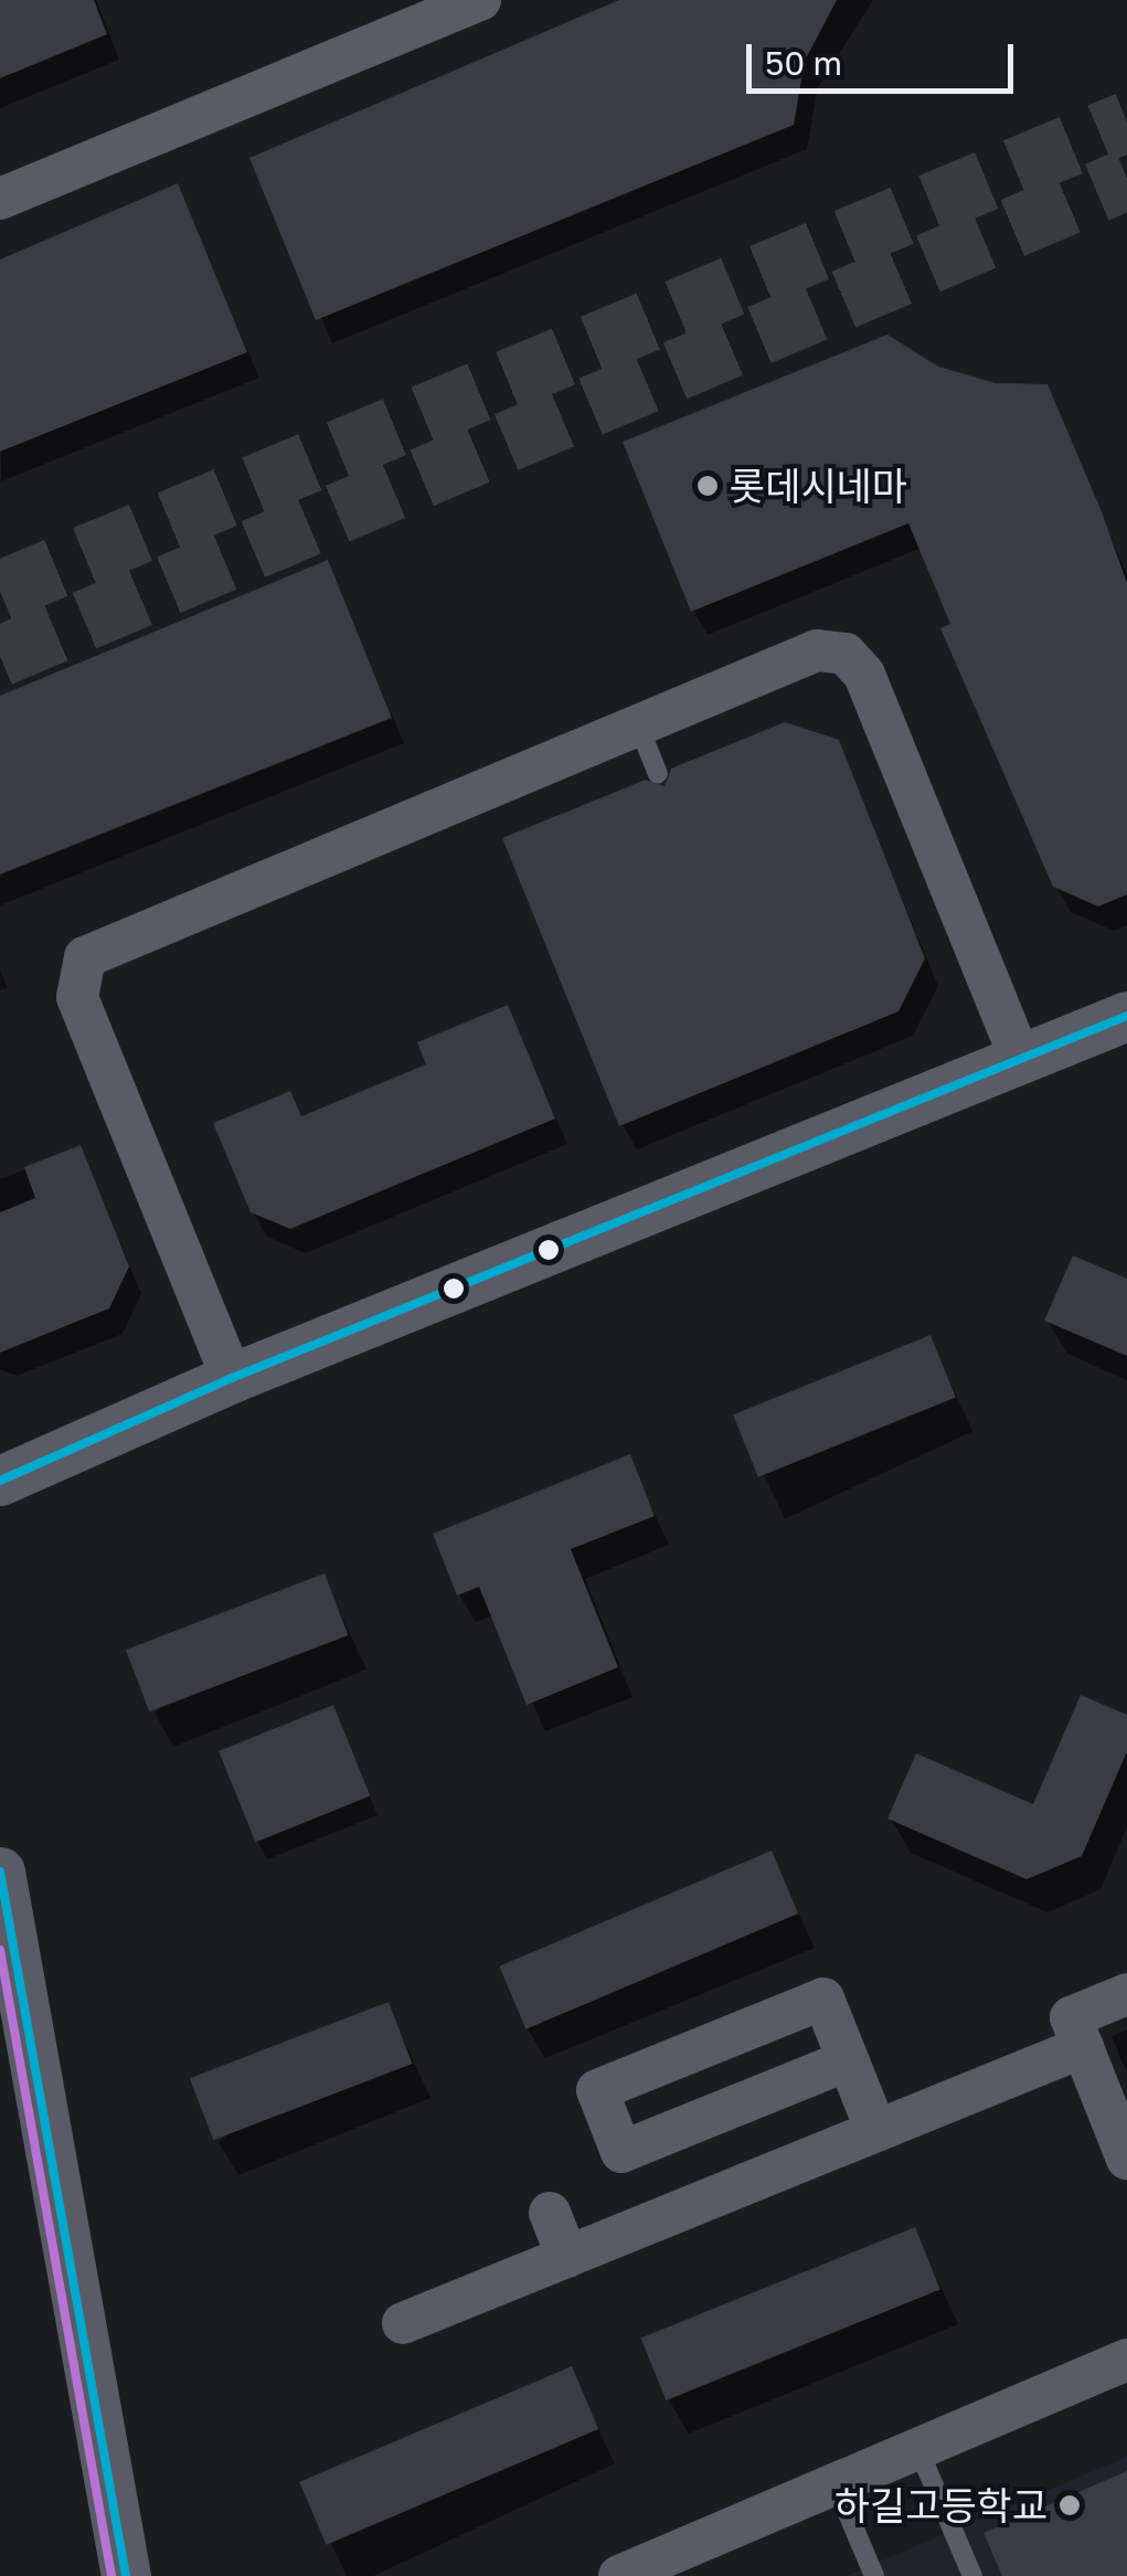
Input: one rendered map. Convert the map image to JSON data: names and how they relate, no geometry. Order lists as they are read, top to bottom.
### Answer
{
  "places": ["롯데시네마", "하길고등학교"],
  "scale_bar": "50 m"
}
